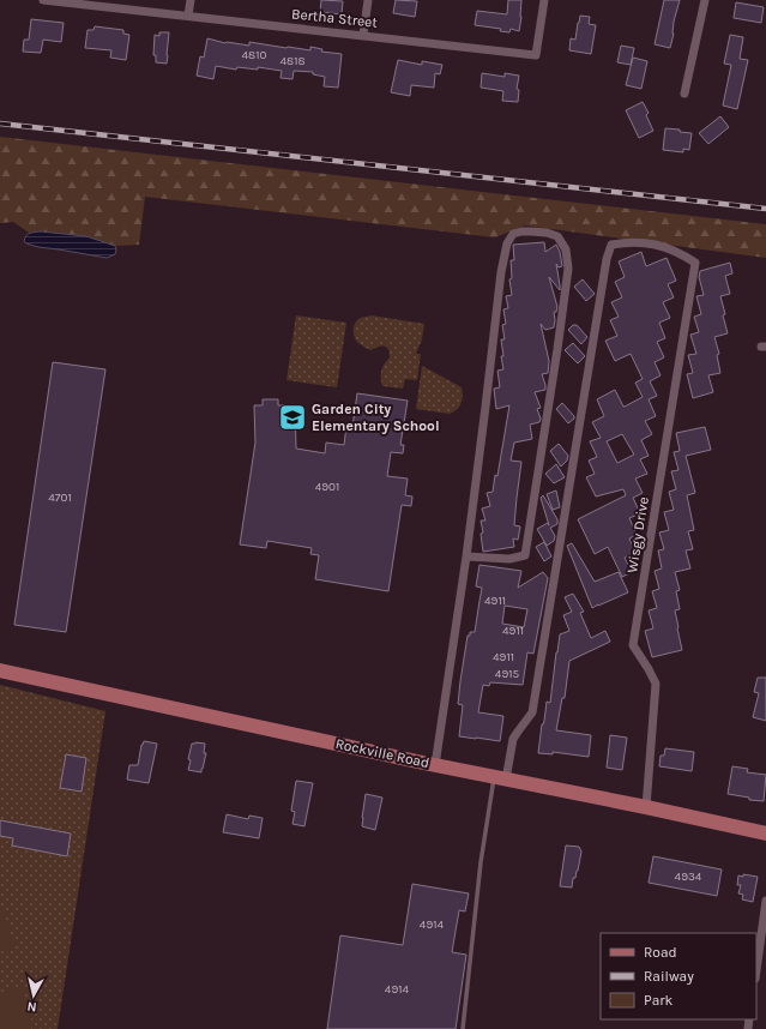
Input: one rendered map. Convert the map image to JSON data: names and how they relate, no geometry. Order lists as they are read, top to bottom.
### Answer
{
  "streets": {
    "main road": ["Rockville Road"],
    "street": ["Bertha Street", "Wisgy Drive"]
  },
  "crossings": [
    ["Wisgy Drive", "Rockville Road"]
  ],
  "places": {
    "school or university": ["Garden City Elementary School"]
  },
  "house_numbers": [
    "4810",
    "4818",
    "4901",
    "4701",
    "4911",
    "4911",
    "4911",
    "4915",
    "4934",
    "4914",
    "4914"
  ],
  "legend": ["Road", "Railway", "Park"],
  "north": "bottom"
}
